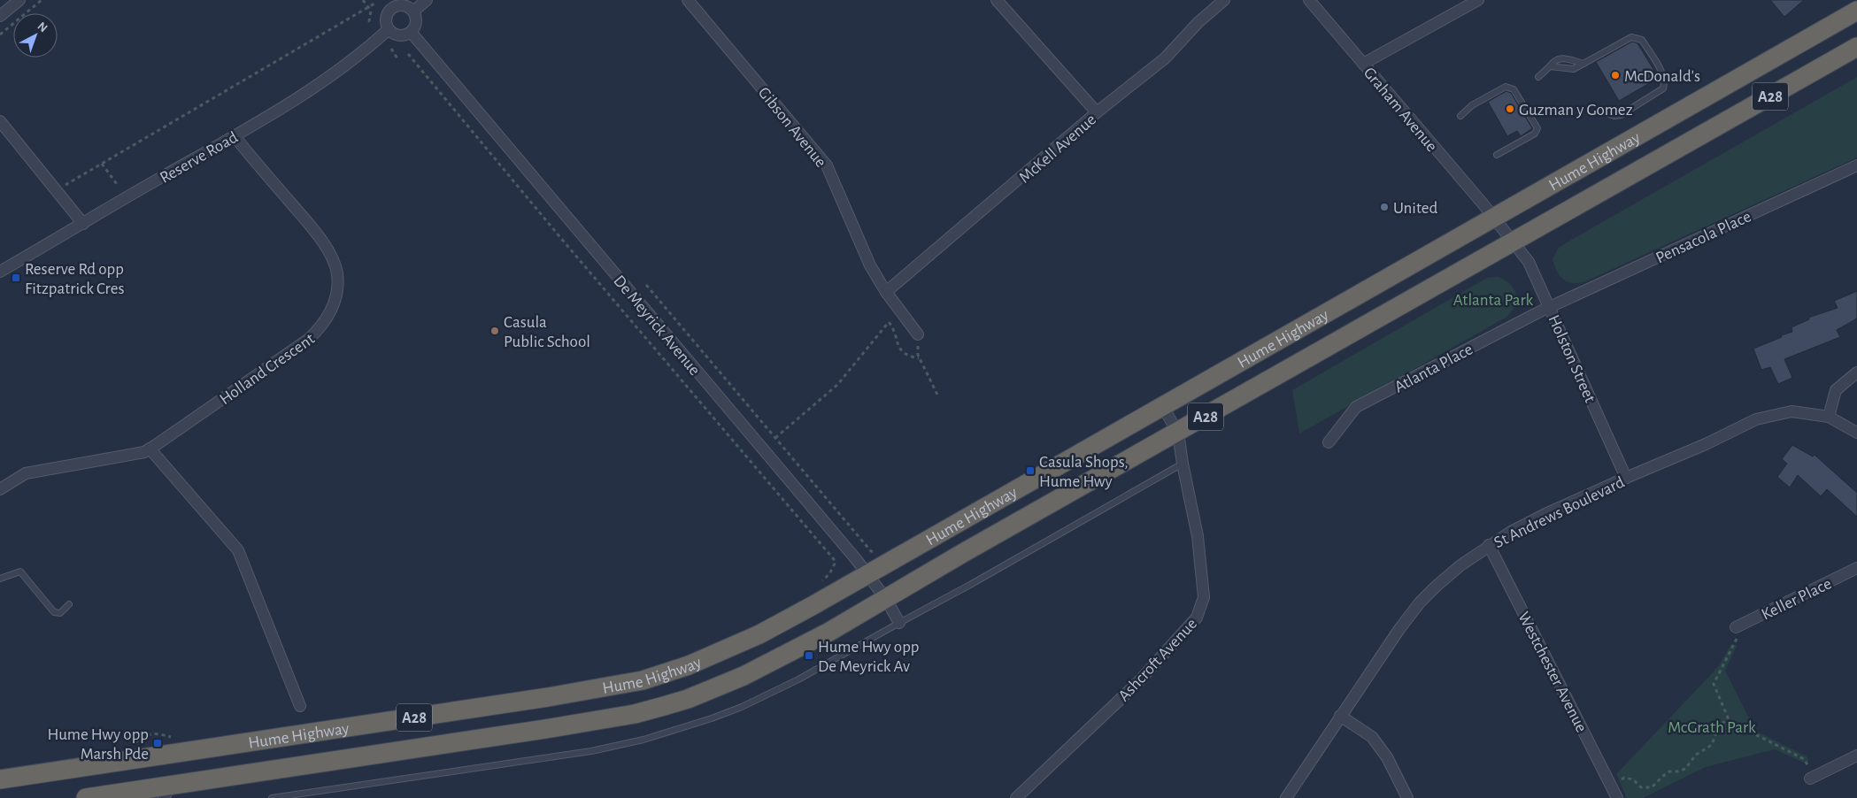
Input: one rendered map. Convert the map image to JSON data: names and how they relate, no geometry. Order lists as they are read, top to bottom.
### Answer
{
  "streets": {
    "highway": ["A28", "Hume Highway"],
    "street": [
      "Graham Avenue",
      "Gibson Avenue",
      "McKell Avenue",
      "Reserve Road",
      "Pensacola Place",
      "De Meyrick Avenue",
      "Holston Street",
      "Atlanta Place",
      "Holland Crescent",
      "St Andrews Boulevard",
      "Keller Place",
      "Ashcroft Avenue",
      "Westchester Avenue"
    ]
  },
  "crossings": [
    ["Graham Avenue", "Hume Highway"],
    ["Graham Avenue", "Holston Street"],
    ["Gibson Avenue", "McKell Avenue"],
    ["Reserve Road", "Holland Crescent"],
    ["Hume Highway", "De Meyrick Avenue"],
    ["Hume Highway", "Holston Street"],
    ["Hume Highway", "Ashcroft Avenue"],
    ["Pensacola Place", "Holston Street"],
    ["Pensacola Place", "Atlanta Place"],
    ["Holston Street", "Atlanta Place"],
    ["Holston Street", "St Andrews Boulevard"],
    ["St Andrews Boulevard", "Westchester Avenue"]
  ],
  "parks": ["Atlanta Park", "McGrath Park"],
  "places": {
    "other": [
      "McDonald's",
      "Guzman y Gomez",
      "United",
      "Casula Public School"
    ],
    "transit": [
      "Reserve Rd opp Fitzpatrick Cres",
      "Casula Shops, Hume Hwy",
      "Hume Hwy opp De Meyrick Av",
      "Hume Hwy opp Marsh Pde"
    ]
  },
  "north": "top right"
}
